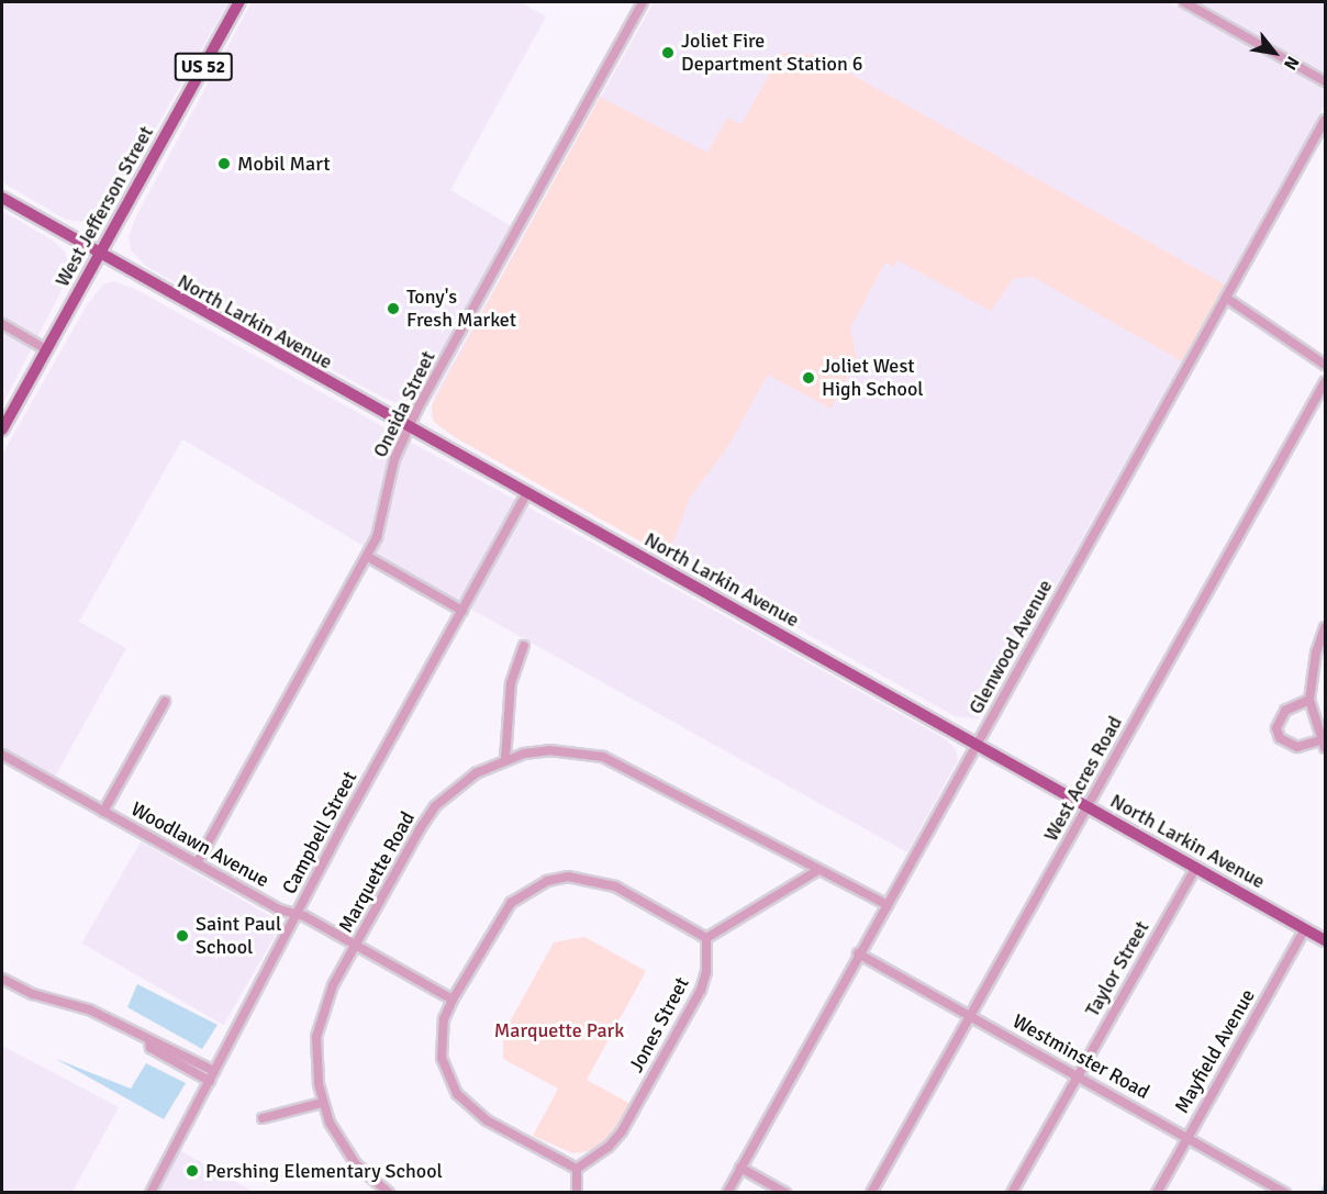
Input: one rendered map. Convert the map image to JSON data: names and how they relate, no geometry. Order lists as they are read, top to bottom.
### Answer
{
  "streets": {
    "main road": ["US 52", "West Jefferson Street", "North Larkin Avenue"],
    "street": [
      "Oneida Street",
      "Glenwood Avenue",
      "West Acres Road",
      "Campbell Street",
      "Woodlawn Avenue",
      "Marquette Road",
      "Taylor Street",
      "Jones Street",
      "Mayfield Avenue",
      "Westminster Road"
    ]
  },
  "crossings": [
    ["West Jefferson Street", "North Larkin Avenue"],
    ["North Larkin Avenue", "Oneida Street"],
    ["North Larkin Avenue", "Glenwood Avenue"],
    ["North Larkin Avenue", "West Acres Road"],
    ["North Larkin Avenue", "Campbell Street"],
    ["North Larkin Avenue", "Taylor Street"],
    ["North Larkin Avenue", "Mayfield Avenue"],
    ["Oneida Street", "Woodlawn Avenue"],
    ["Glenwood Avenue", "Marquette Road"],
    ["Glenwood Avenue", "Westminster Road"],
    ["West Acres Road", "Westminster Road"],
    ["Campbell Street", "Woodlawn Avenue"],
    ["Woodlawn Avenue", "Marquette Road"],
    ["Taylor Street", "Westminster Road"],
    ["Mayfield Avenue", "Westminster Road"]
  ],
  "parks": ["Marquette Park"],
  "places": [
    "Joliet Fire Department Station 6",
    "Mobil Mart",
    "Tony's Fresh Market",
    "Joliet West High School",
    "Saint Paul School",
    "Pershing Elementary School"
  ],
  "north": "bottom right"
}
